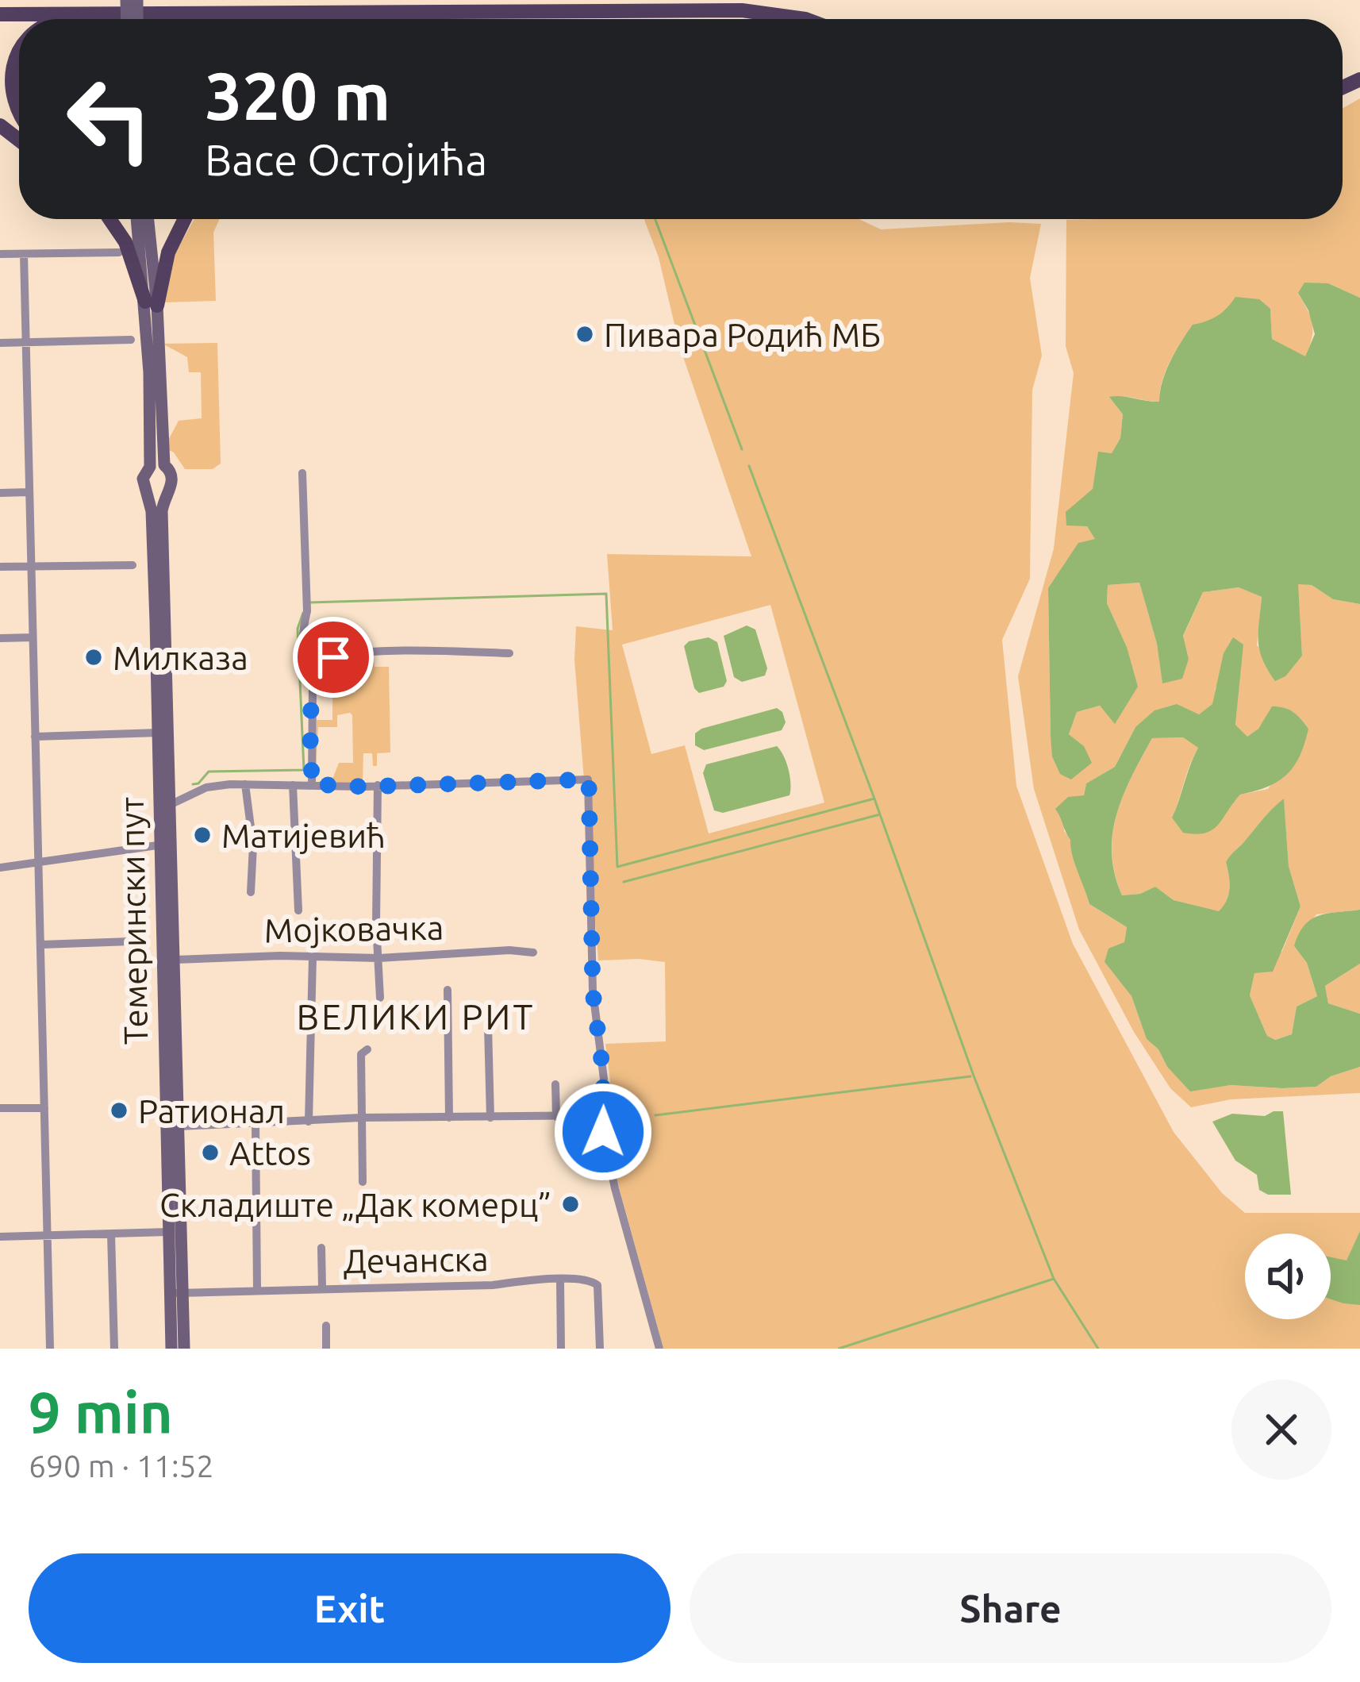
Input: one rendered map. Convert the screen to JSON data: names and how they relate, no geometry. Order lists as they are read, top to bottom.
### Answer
{
  "streets": {
    "main road": ["Темерински пут"],
    "street": ["Мојковачка", "Дечанска"]
  },
  "crossings": [
    ["Темерински пут", "Мојковачка"],
    ["Темерински пут", "Дечанска"]
  ],
  "districts": ["ВЕЛИКИ РИТ"],
  "places": [
    "Пивара Родић МБ",
    "Милказа",
    "Матијевић",
    "Ратионал",
    "Attos",
    "Складиште „Дак комерц”"
  ],
  "page": {
    "turn": ["320 m", "Васе Остојића"],
    "heading": ["9 min", "690 m · 11:52"],
    "buttons": ["Exit", "Share"]
  }
}
